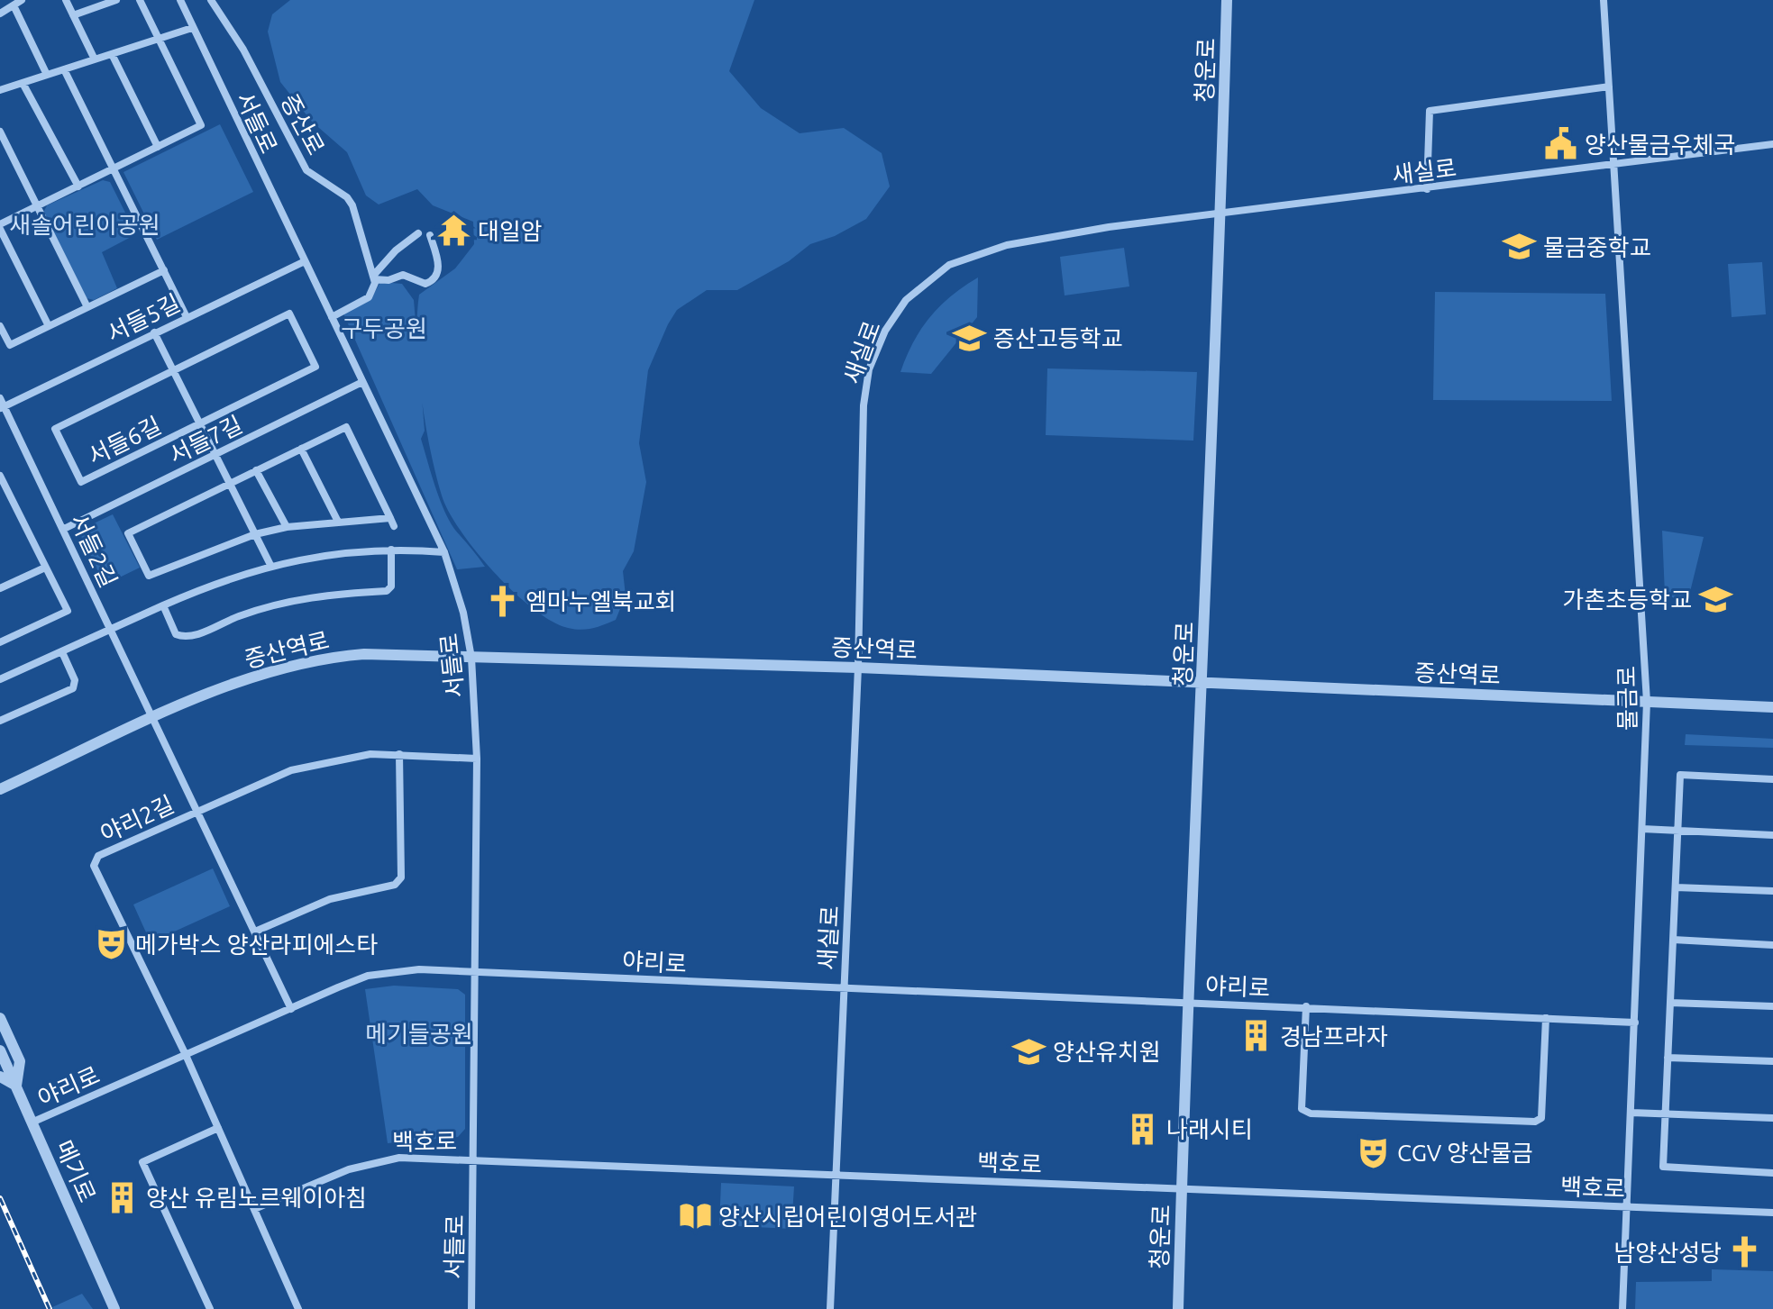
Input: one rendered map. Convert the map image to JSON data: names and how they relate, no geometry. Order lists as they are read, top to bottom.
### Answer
{
  "streets": {
    "street": [
      "청운로",
      "서들로",
      "증산로",
      "새실로",
      "서들5길",
      "서들7길",
      "서들6길",
      "서들2길",
      "증산역로",
      "물금로",
      "야리2길",
      "야리로",
      "백호로",
      "메기로"
    ]
  },
  "crossings": [
    ["청운로", "새실로"],
    ["청운로", "증산역로"],
    ["청운로", "야리로"],
    ["청운로", "백호로"],
    ["서들로", "서들5길"],
    ["서들로", "서들7길"],
    ["서들로", "증산역로"],
    ["서들로", "야리2길"],
    ["서들로", "야리로"],
    ["서들로", "백호로"],
    ["새실로", "증산역로"],
    ["새실로", "물금로"],
    ["새실로", "야리로"],
    ["새실로", "백호로"],
    ["서들5길", "서들2길"],
    ["서들7길", "서들2길"],
    ["서들2길", "증산역로"],
    ["서들2길", "야리2길"],
    ["서들2길", "야리로"],
    ["증산역로", "물금로"],
    ["물금로", "야리로"],
    ["물금로", "백호로"],
    ["야리2길", "야리로"],
    ["야리로", "메기로"]
  ],
  "parks": ["새솔어린이공원", "구두공원", "메기들공원"],
  "places": {
    "public building": ["양산물금우체국"],
    "temple": ["대일암"],
    "school or university": [
      "물금중학교",
      "증산고등학교",
      "가촌초등학교",
      "양산유치원"
    ],
    "church": ["엠마누엘북교회", "남양산성당"],
    "theatre": ["메가박스 양산라피에스타", "CGV 양산물금"],
    "building": ["경남프라자", "나래시티", "양산 유림노르웨이아침"],
    "library": ["양산시립어린이영어도서관"]
  }
}
